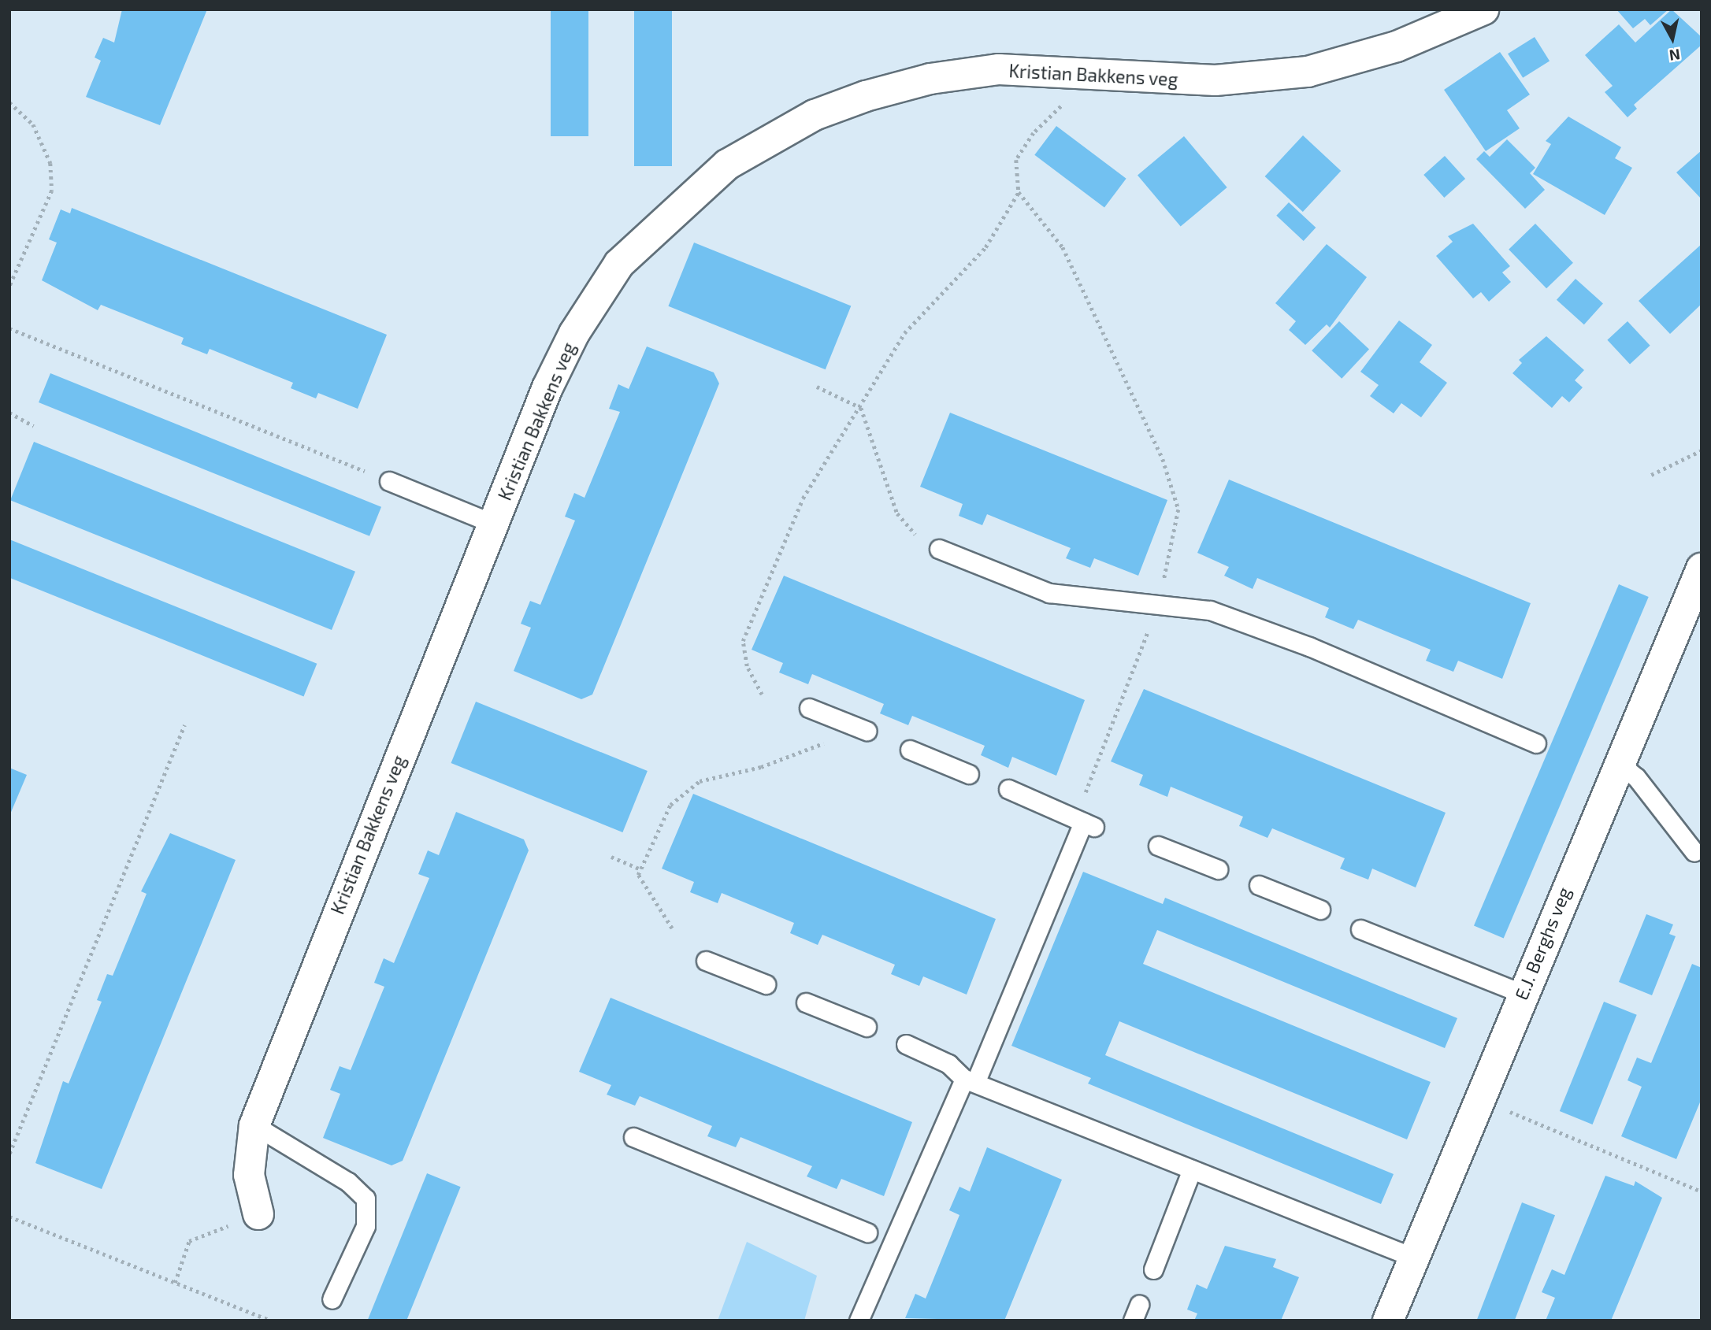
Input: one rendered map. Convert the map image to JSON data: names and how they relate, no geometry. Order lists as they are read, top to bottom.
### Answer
{
  "streets": {
    "street": ["Kristian Bakkens veg", "E.J. Berghs veg"]
  },
  "north": "bottom"
}
